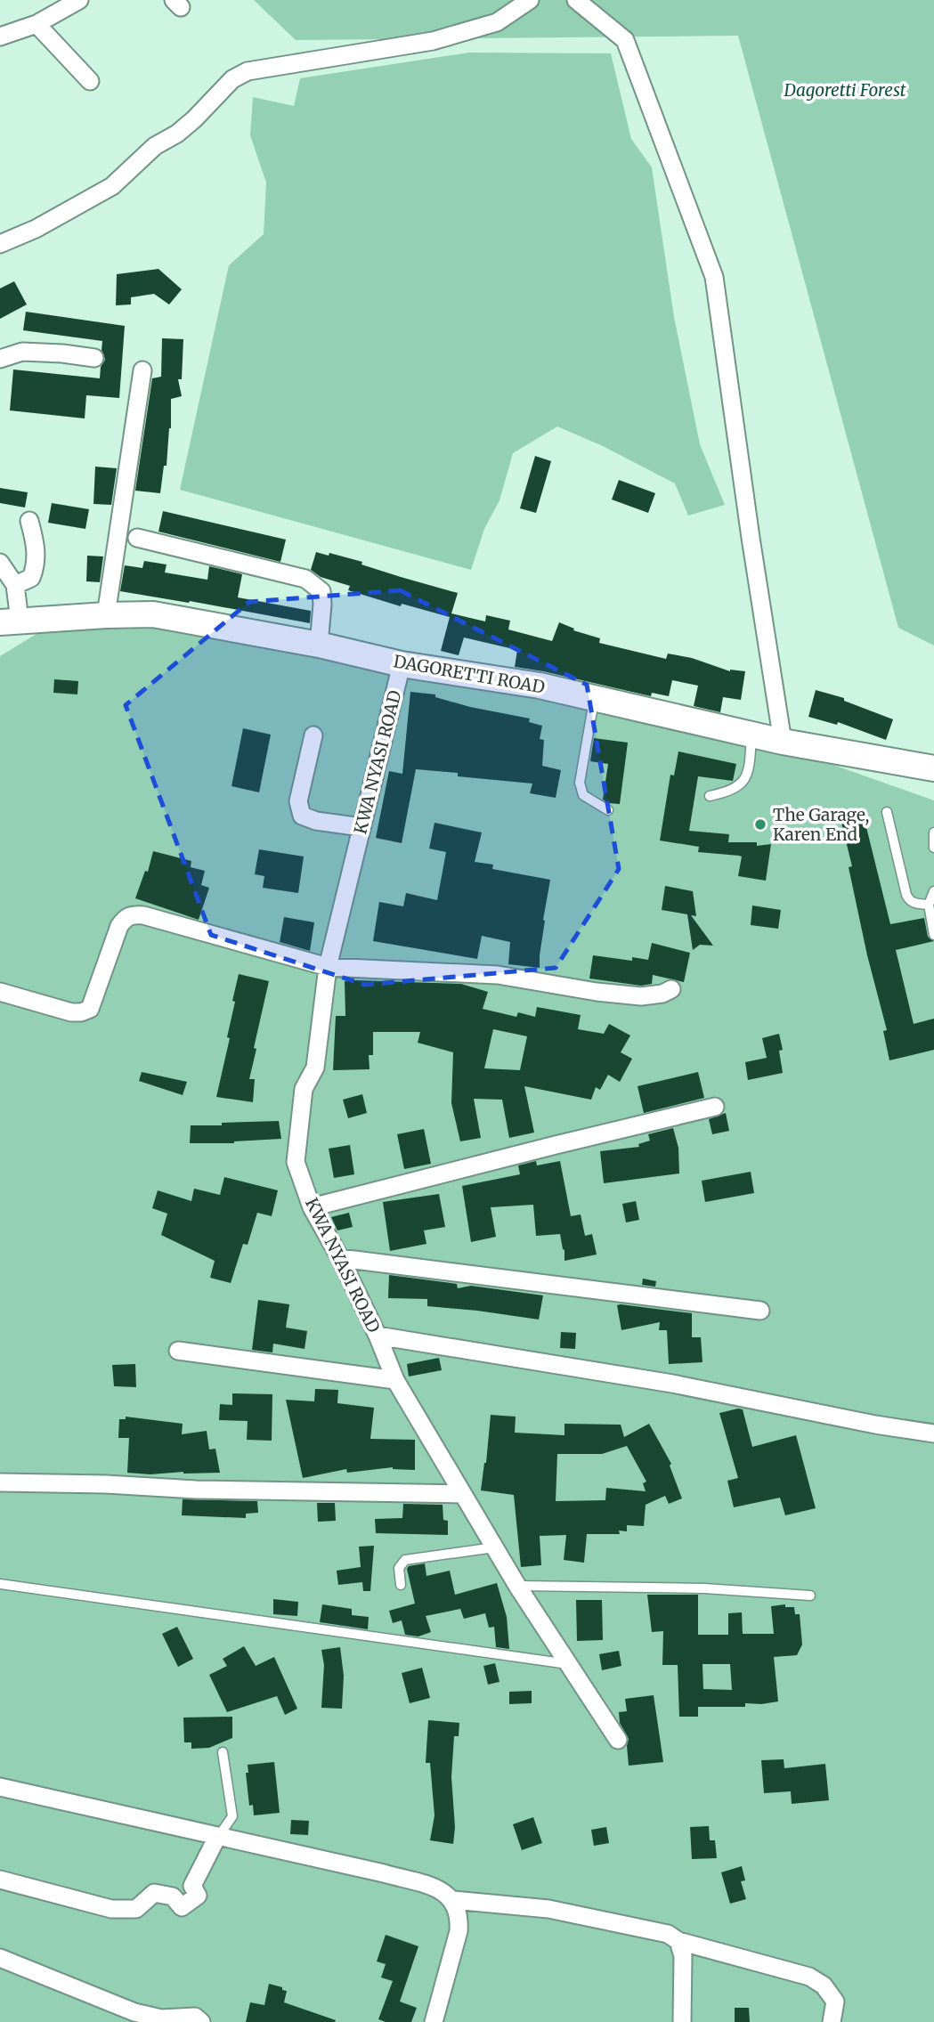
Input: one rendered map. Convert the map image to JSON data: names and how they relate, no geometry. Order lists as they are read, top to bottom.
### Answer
{
  "streets": {
    "main road": ["DAGORETTI ROAD"],
    "street": ["KWA NYASI ROAD"]
  },
  "crossings": [
    ["DAGORETTI ROAD", "KWA NYASI ROAD"]
  ],
  "parks": ["Dagoretti Forest"],
  "places": ["The Garage, Karen End"]
}
